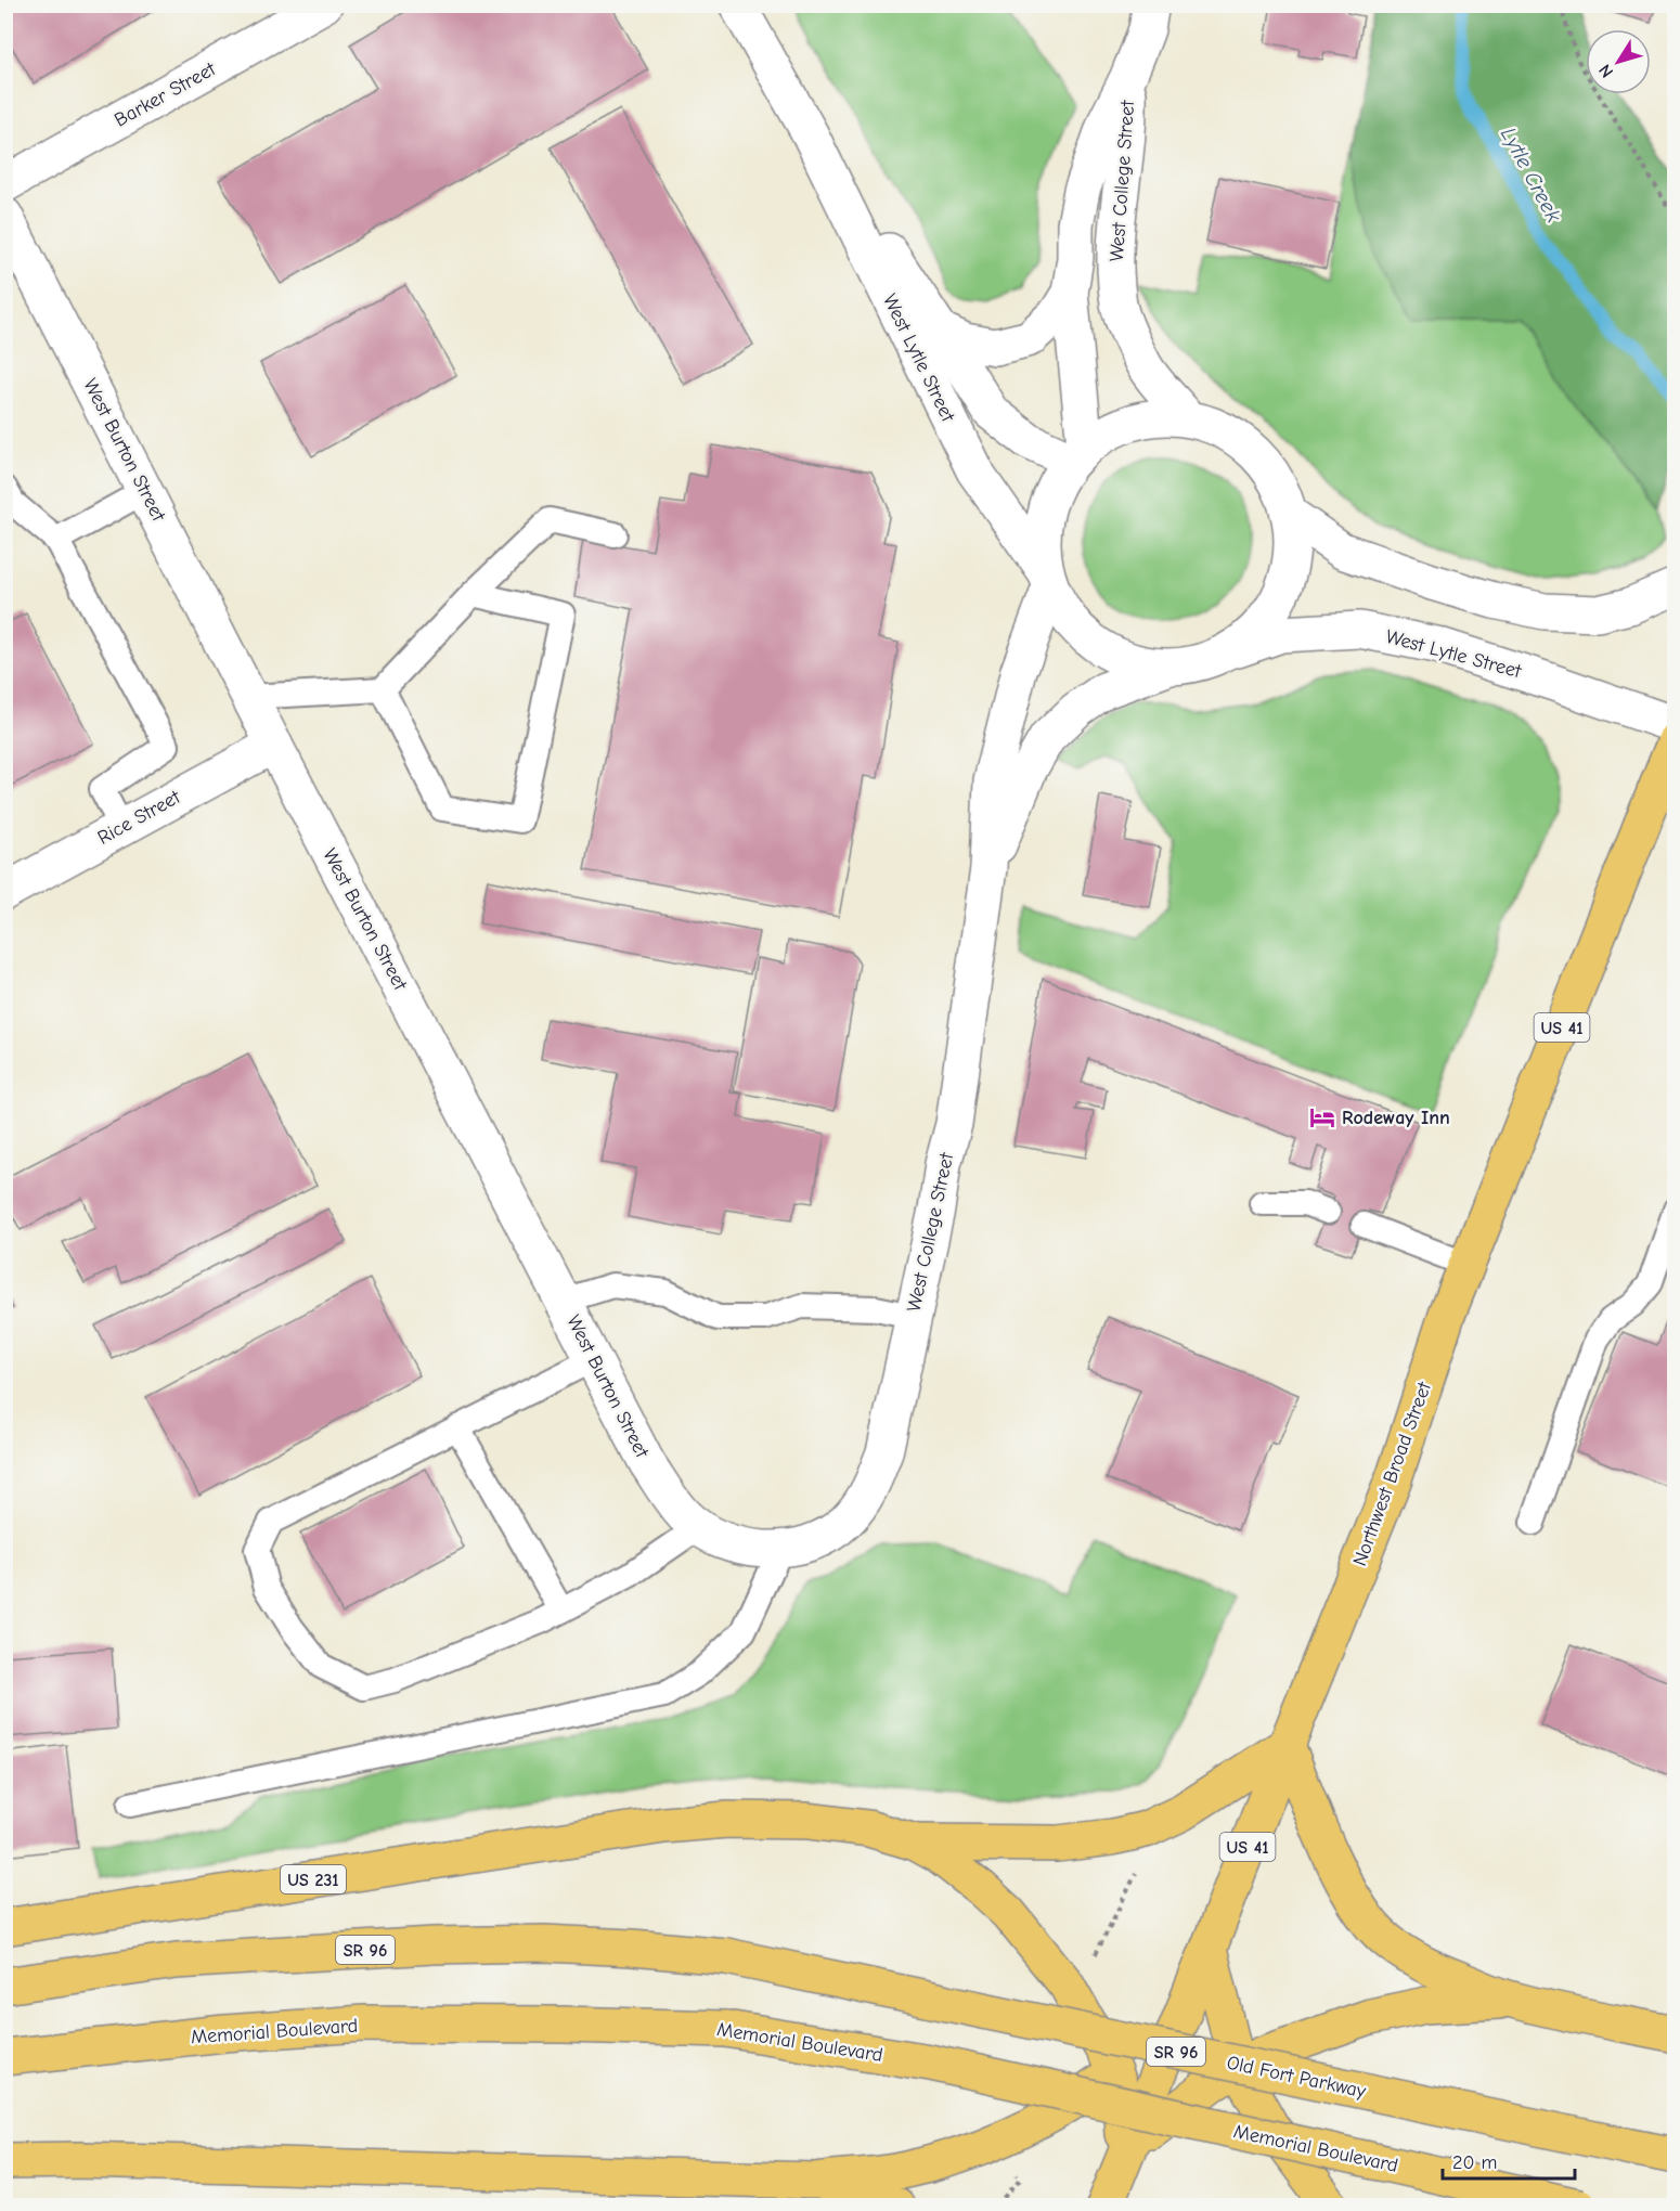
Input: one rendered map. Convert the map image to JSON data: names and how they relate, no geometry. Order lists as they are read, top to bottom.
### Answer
{
  "streets": {
    "main road": [
      "US 41",
      "Northwest Broad Street",
      "US 231",
      "SR 96",
      "Memorial Boulevard",
      "Old Fort Parkway"
    ],
    "street": [
      "Barker Street",
      "West College Street",
      "West Lytle Street",
      "West Burton Street",
      "Rice Street"
    ]
  },
  "crossings": [
    ["West College Street", "West Lytle Street"],
    ["West College Street", "West Burton Street"],
    ["West Burton Street", "Rice Street"]
  ],
  "water": ["Lytle Creek"],
  "places": {
    "hotel": ["Rodeway Inn"]
  },
  "scale_bar": "20 m",
  "north": "bottom left"
}
